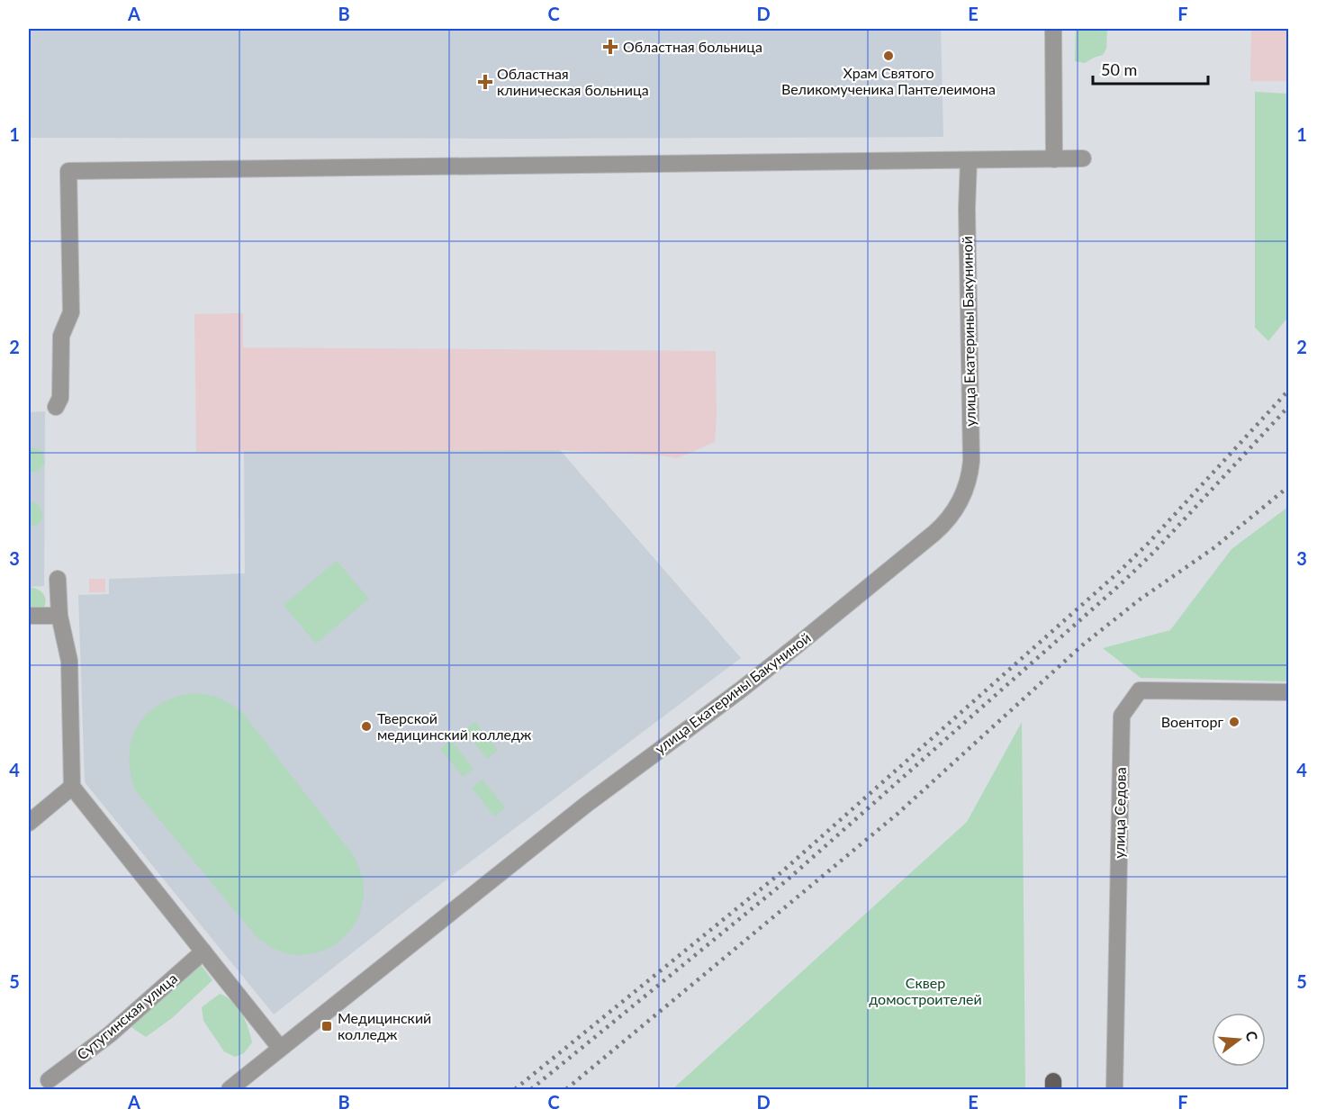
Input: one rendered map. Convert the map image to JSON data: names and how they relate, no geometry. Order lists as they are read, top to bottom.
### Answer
{
  "streets": {
    "street": ["улица Екатерины Бакуниной", "улица Седова", "Сутугинская улица"]
  },
  "parks": ["Сквер домостроителей"],
  "places": {
    "health": ["Областная больница", "Областная клиническая больница"],
    "other": ["Храм Святого Великомученика Пантелеимона", "Военторг", "Тверской медицинский колледж"],
    "transit": ["Медицинский колледж"]
  },
  "scale_bar": "50 m",
  "north": "right",
  "grid": {
    "columns": [
      "A",
      "B",
      "C",
      "D",
      "E",
      "F"
    ],
    "rows": [
      "1",
      "2",
      "3",
      "4",
      "5"
    ]
  }
}
